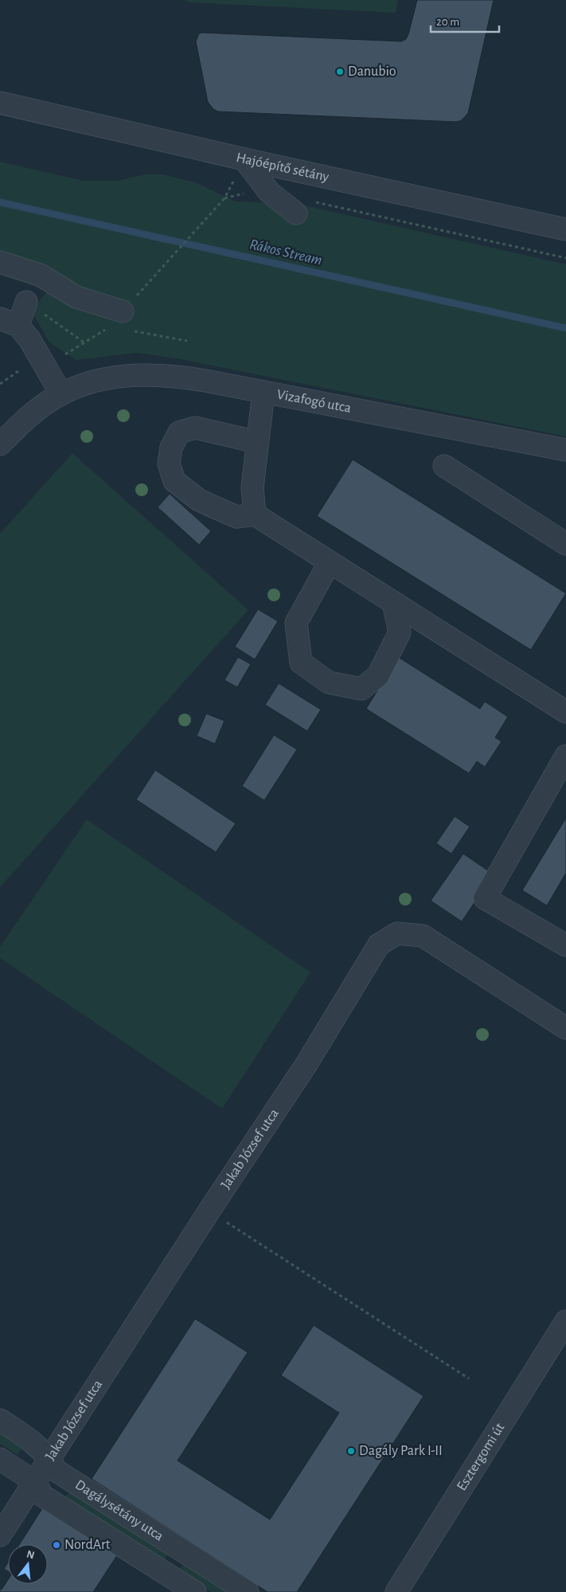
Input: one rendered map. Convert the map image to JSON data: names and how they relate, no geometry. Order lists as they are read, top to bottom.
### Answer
{
  "streets": {
    "street": [
      "Hajóépítő sétány",
      "Vizafogó utca",
      "Jakab József utca",
      "Esztergomi út",
      "Dagálysétány utca"
    ]
  },
  "crossings": [
    ["Jakab József utca", "Dagálysétány utca"]
  ],
  "water": ["Rákos Stream"],
  "places": ["Danubio", "Dagály Park I-II", "NordArt"],
  "scale_bar": "20 m",
  "north": "top"
}
